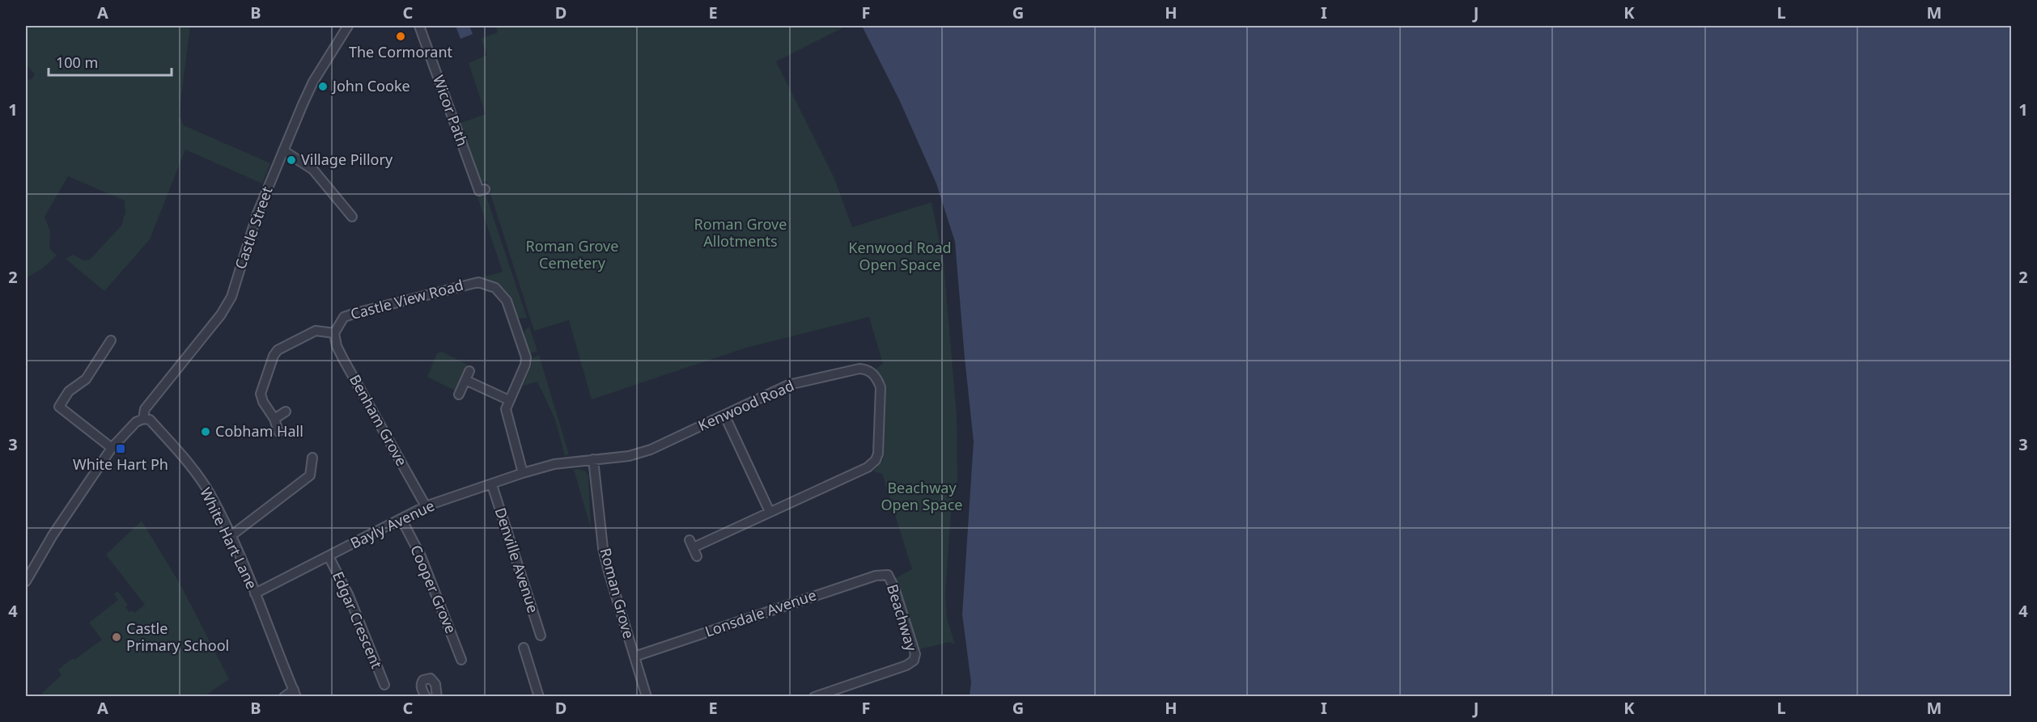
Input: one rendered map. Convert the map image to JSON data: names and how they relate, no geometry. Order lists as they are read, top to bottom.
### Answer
{
  "streets": {
    "street": [
      "Wicor Path",
      "Castle Street",
      "Castle View Road",
      "Kenwood Road",
      "Benham Grove",
      "Bayly Avenue",
      "White Hart Lane",
      "Denville Avenue",
      "Cooper Grove",
      "Roman Grove",
      "Lonsdale Avenue",
      "Beachway",
      "Edgar Crescent"
    ]
  },
  "crossings": [
    ["Castle Street", "White Hart Lane"],
    ["Castle View Road", "Benham Grove"],
    ["Castle View Road", "Bayly Avenue"],
    ["Kenwood Road", "Bayly Avenue"],
    ["Kenwood Road", "Roman Grove"],
    ["Benham Grove", "Bayly Avenue"],
    ["Bayly Avenue", "White Hart Lane"],
    ["Bayly Avenue", "Denville Avenue"],
    ["Bayly Avenue", "Cooper Grove"],
    ["Bayly Avenue", "Roman Grove"],
    ["Bayly Avenue", "Edgar Crescent"],
    ["Roman Grove", "Lonsdale Avenue"],
    ["Lonsdale Avenue", "Beachway"]
  ],
  "parks": [
    "Roman Grove Allotments",
    "Roman Grove Cemetery",
    "Kenwood Road Open Space",
    "Beachway Open Space"
  ],
  "places": {
    "other": [
      "The Cormorant",
      "John Cooke",
      "Village Pillory",
      "Cobham Hall",
      "Castle Primary School"
    ],
    "transit": ["White Hart Ph"]
  },
  "scale_bar": "100 m",
  "grid": {
    "columns": [
      "A",
      "B",
      "C",
      "D",
      "E",
      "F",
      "G",
      "H",
      "I",
      "J",
      "K",
      "L",
      "M"
    ],
    "rows": [
      "1",
      "2",
      "3",
      "4"
    ]
  }
}
